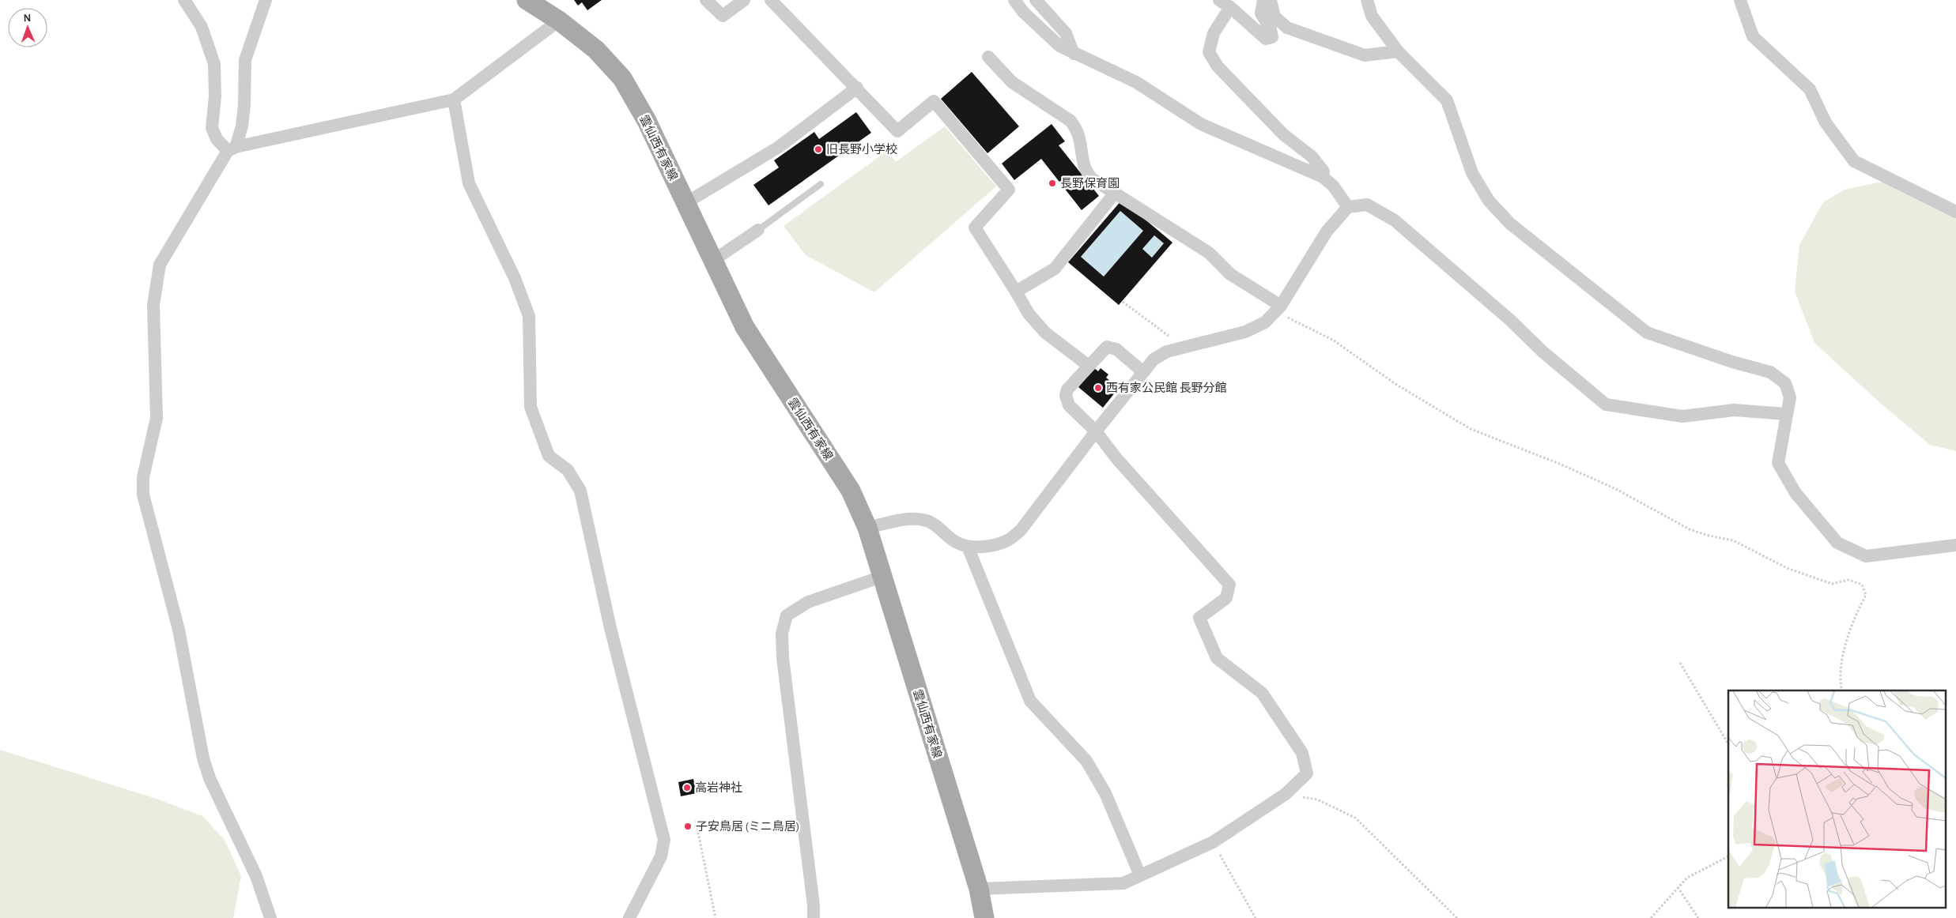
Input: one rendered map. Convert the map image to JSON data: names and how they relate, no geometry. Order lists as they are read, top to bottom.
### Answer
{
  "streets": {
    "main road": ["雲仙西有家線"]
  },
  "places": [
    "旧長野小学校",
    "長野保育園",
    "西有家公民館 長野分館",
    "高岩神社",
    "子安鳥居 (ミニ鳥居)"
  ],
  "north": "top"
}
